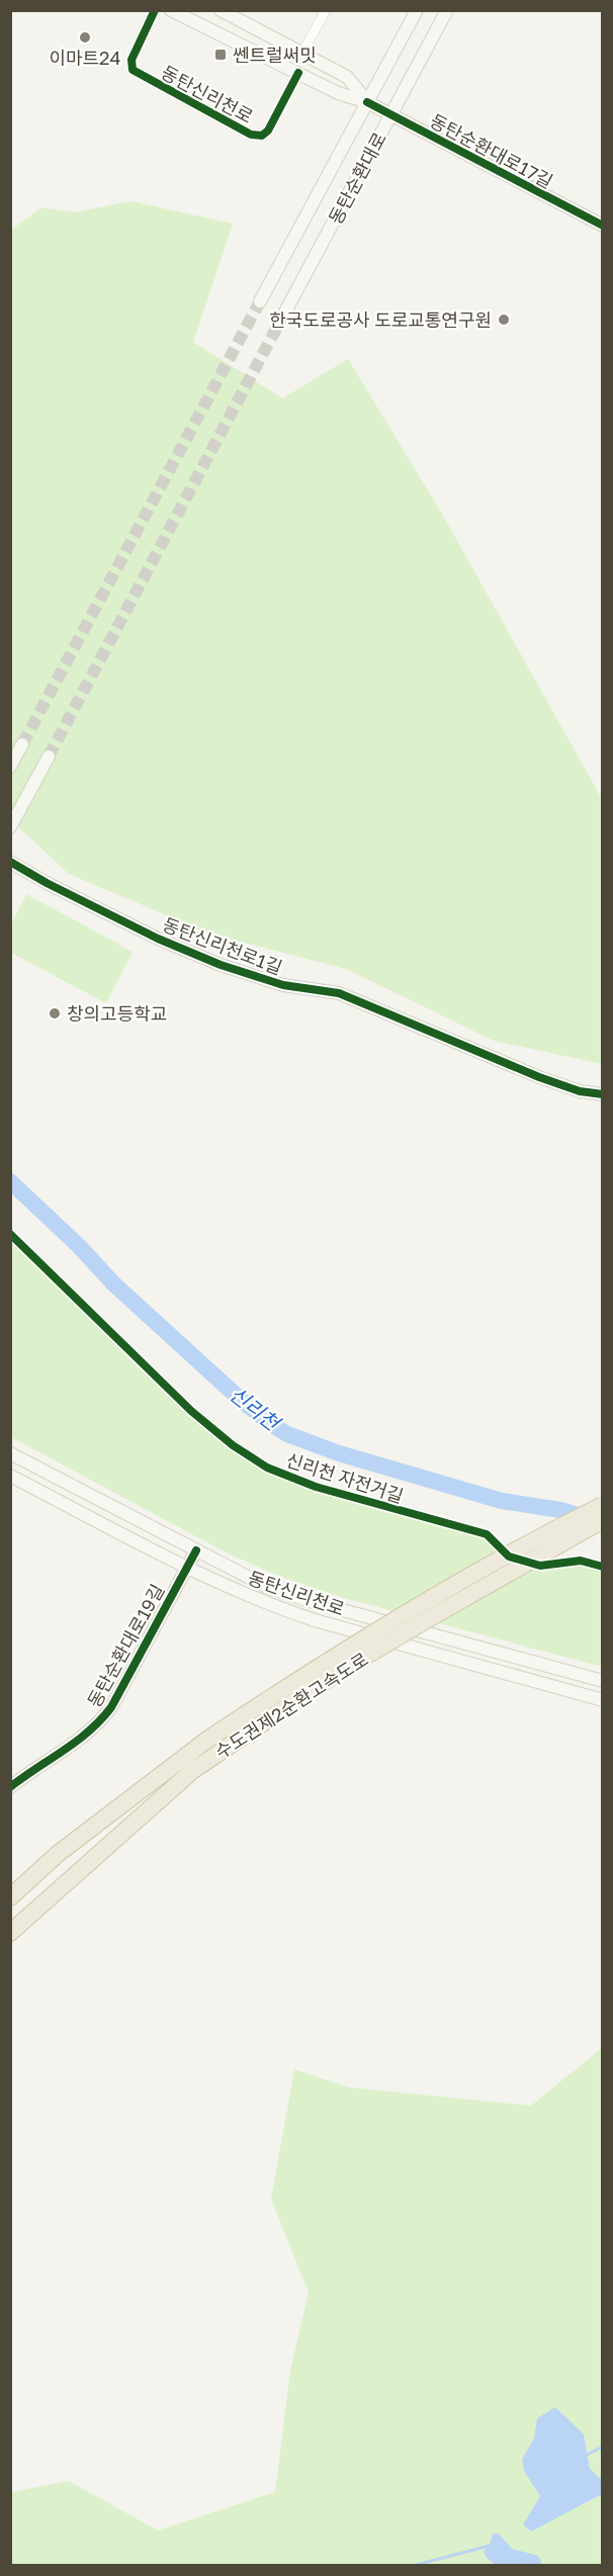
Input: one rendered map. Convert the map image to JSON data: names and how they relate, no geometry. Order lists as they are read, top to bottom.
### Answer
{
  "streets": {
    "highway": ["수도권제2순환고속도로"],
    "main road": [
      "동탄신리천로",
      "동탄순환대로17길",
      "동탄순환대로",
      "동탄신리천로1길",
      "동탄순환대로19길"
    ],
    "cycle path": ["신리천 자전거길"]
  },
  "crossings": [
    ["동탄신리천로", "동탄순환대로19길"],
    ["동탄순환대로17길", "동탄순환대로"]
  ],
  "water": ["신리천"],
  "places": {
    "other": ["이마트24", "한국도로공사 도로교통연구원", "창의고등학교"],
    "transit": ["쎈트럴써밋"]
  }
}
